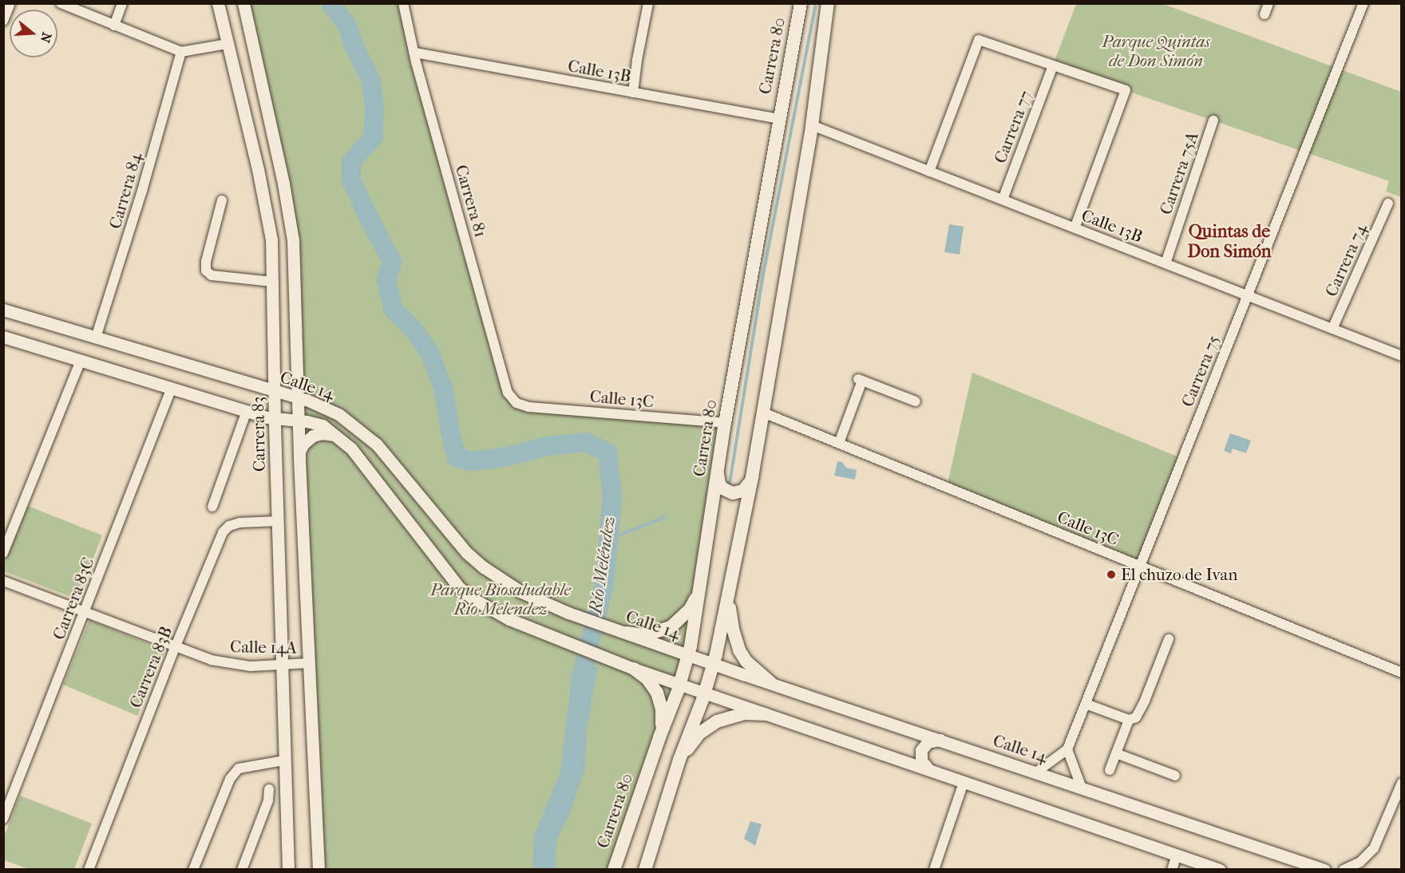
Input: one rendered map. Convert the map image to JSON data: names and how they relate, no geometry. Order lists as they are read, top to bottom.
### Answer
{
  "streets": {
    "main road": ["Carrera 80"],
    "street": [
      "Calle 13B",
      "Carrera 77",
      "Carrera 75A",
      "Carrera 84",
      "Carrera 81",
      "Carrera 74",
      "Carrera 75",
      "Calle 14",
      "Calle 13C",
      "Carrera 83",
      "Carrera 83C",
      "Calle 14A",
      "Carrera 83B"
    ]
  },
  "crossings": [
    ["Carrera 80", "Calle 13B"],
    ["Carrera 80", "Calle 14"],
    ["Carrera 80", "Calle 13C"],
    ["Calle 13B", "Carrera 77"],
    ["Calle 13B", "Carrera 75A"],
    ["Calle 13B", "Carrera 81"],
    ["Calle 13B", "Carrera 74"],
    ["Calle 13B", "Carrera 75"],
    ["Carrera 84", "Calle 14"],
    ["Carrera 81", "Calle 13C"],
    ["Carrera 75", "Calle 13C"],
    ["Calle 14", "Carrera 83"],
    ["Calle 14", "Carrera 83C"],
    ["Carrera 83", "Calle 14A"],
    ["Carrera 83", "Carrera 83B"],
    ["Carrera 83C", "Calle 14A"],
    ["Calle 14A", "Carrera 83B"]
  ],
  "districts": ["Quintas de Don Simón"],
  "water": ["Río Meléndez"],
  "parks": ["Parque Quintas de Don Simón", "Parque Biosaludable Río Melendez"],
  "places": ["El chuzo de Ivan"],
  "north": "right"
}
